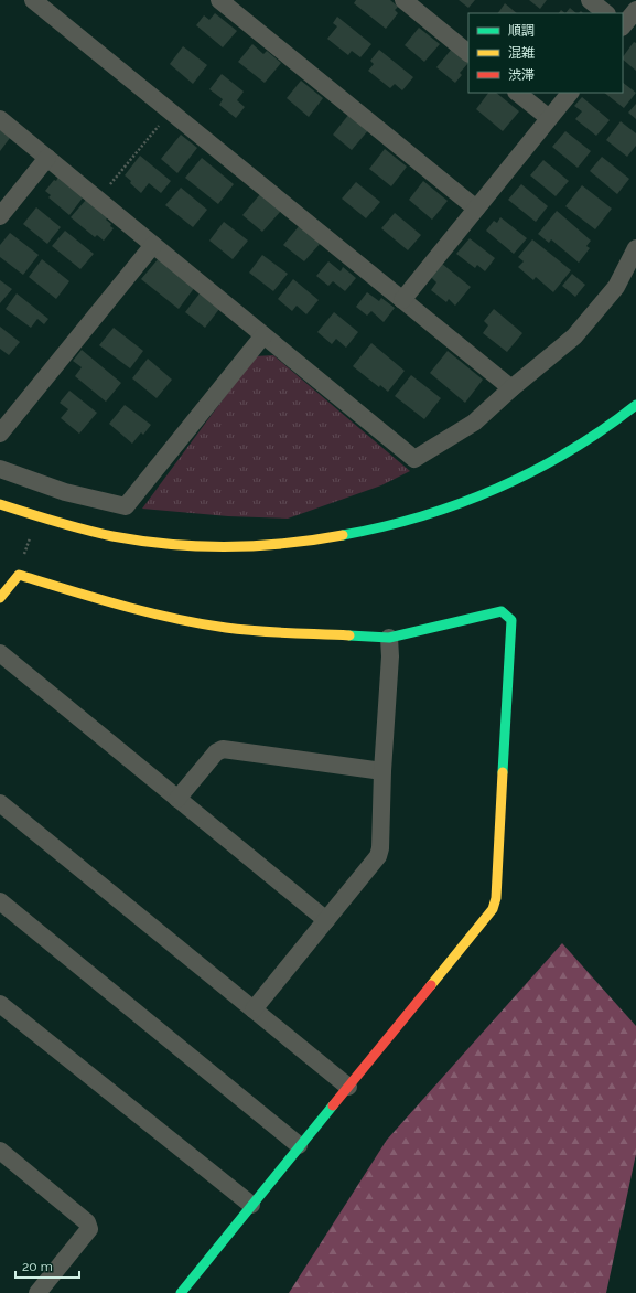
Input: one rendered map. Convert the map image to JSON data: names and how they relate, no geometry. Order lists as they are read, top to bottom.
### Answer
{
  "legend": ["順調", "混雑", "渋滞"],
  "scale_bar": "20 m"
}
